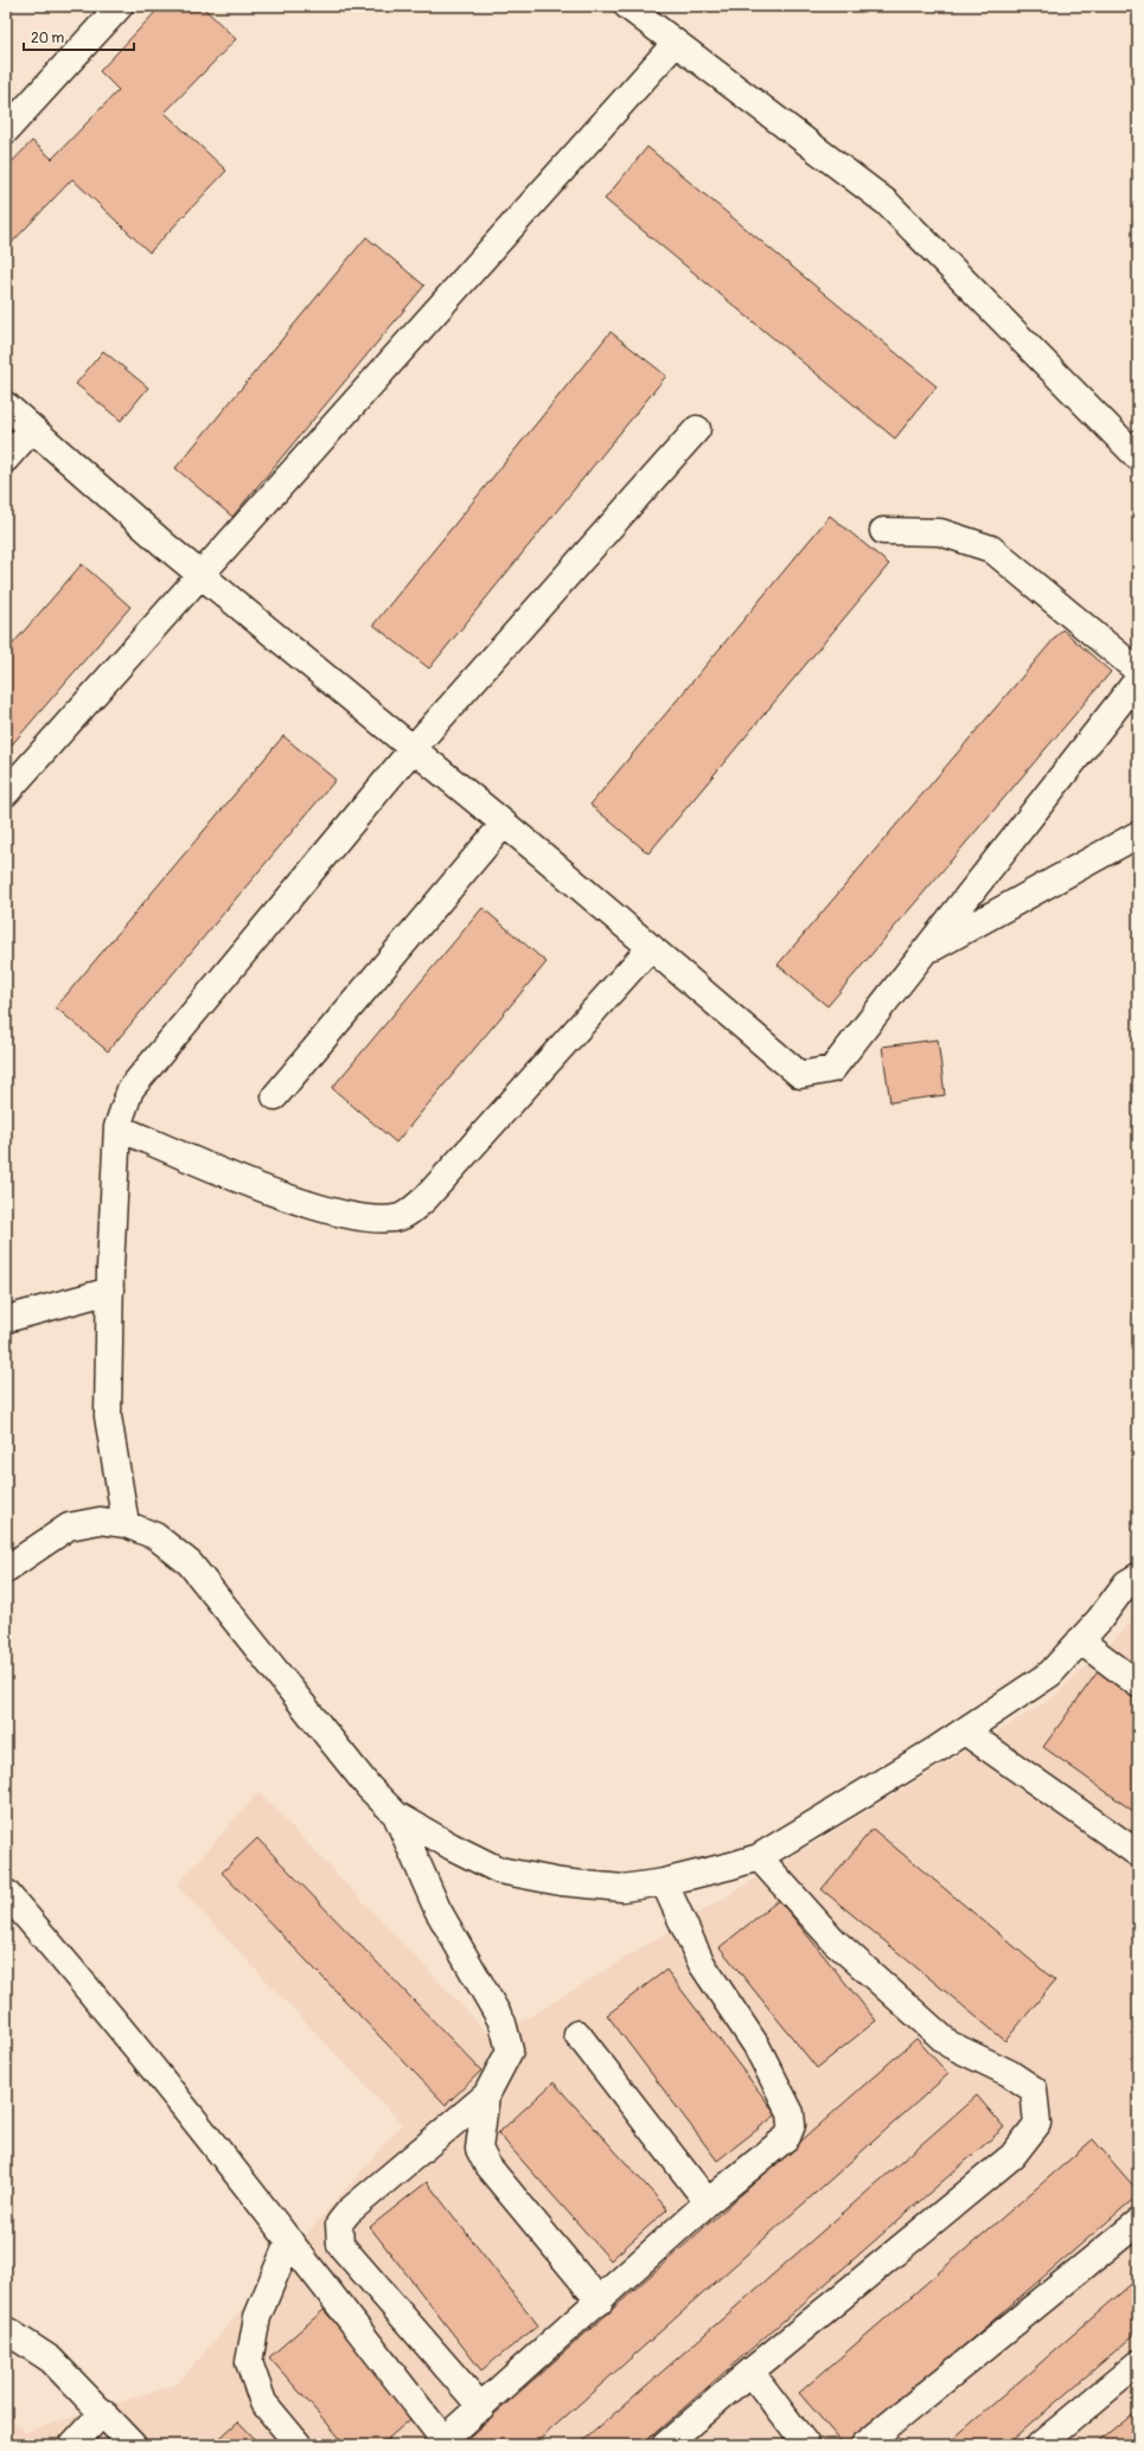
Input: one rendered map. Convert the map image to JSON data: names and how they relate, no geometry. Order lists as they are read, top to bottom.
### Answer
{
  "scale_bar": "20 m"
}
